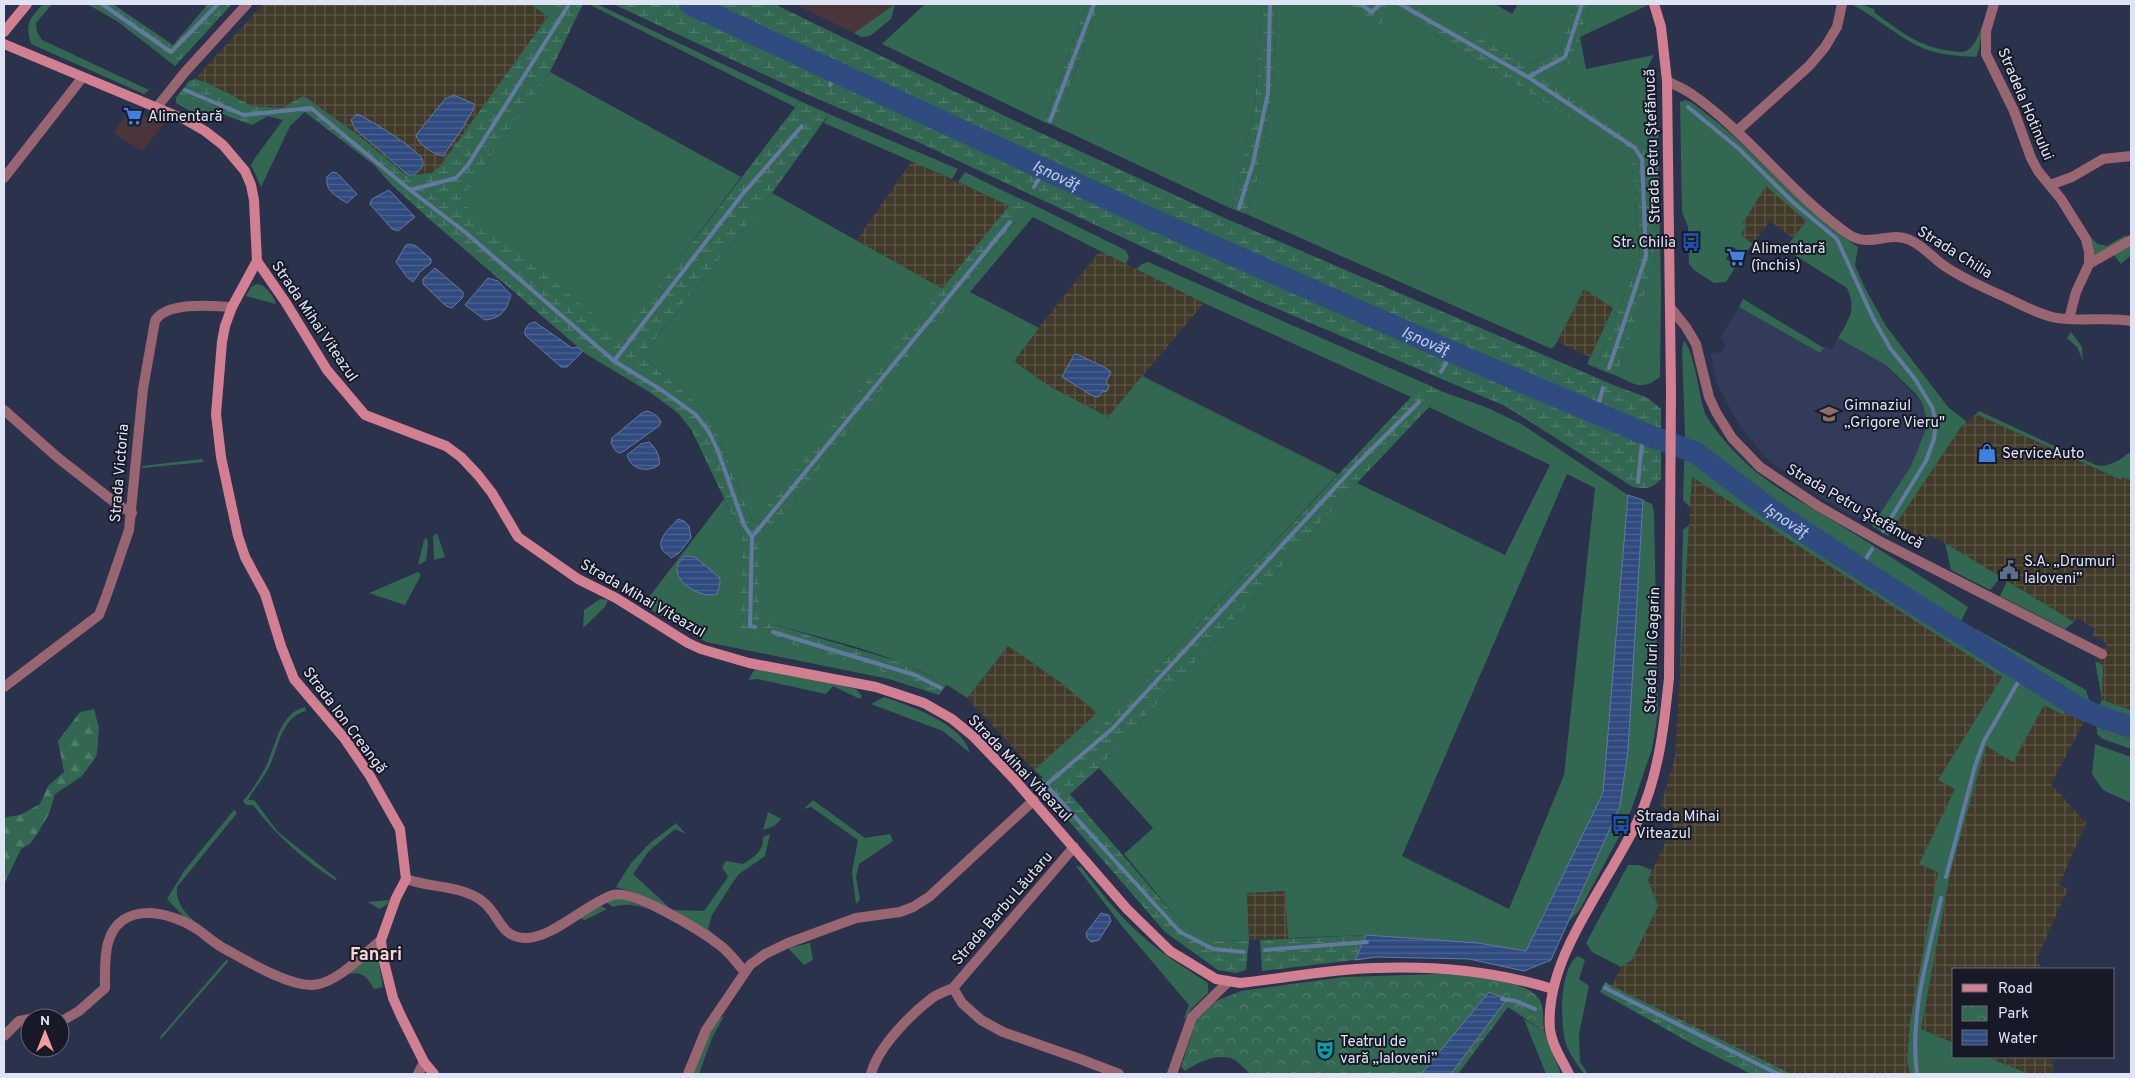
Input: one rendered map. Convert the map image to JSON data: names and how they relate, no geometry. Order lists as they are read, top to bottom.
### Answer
{
  "streets": {
    "street": [
      "Stradela Hotinului",
      "Strada Petru Ștefănucă",
      "Strada Chilia",
      "Strada Mihai Viteazul",
      "Strada Victoria",
      "Strada Petru Ştefănucă",
      "Strada Iuri Gagarin",
      "Strada Ion Creangă",
      "Strada Barbu Lăutaru"
    ]
  },
  "crossings": [
    ["Strada Petru Ștefănucă", "Strada Chilia"],
    ["Strada Petru Ștefănucă", "Strada Petru Ştefănucă"],
    ["Strada Petru Ștefănucă", "Strada Iuri Gagarin"],
    ["Strada Mihai Viteazul", "Strada Iuri Gagarin"],
    ["Strada Mihai Viteazul", "Strada Ion Creangă"],
    ["Strada Mihai Viteazul", "Strada Barbu Lăutaru"],
    ["Strada Victoria", "Strada Ion Creangă"]
  ],
  "districts": ["Fanari"],
  "water": ["Ișnovăț"],
  "places": {
    "supermarket": ["Alimentară", "Alimentară (închis)"],
    "bus stop": ["Str. Chilia", "Strada Mihai Viteazul"],
    "school or university": ["Gimnaziul ,,Grigore Vieru\""],
    "shop": ["ServiceAuto"],
    "public building": ["S.A. „Drumuri Ialoveni”"],
    "theatre": ["Teatrul de vară „Ialoveni”"]
  },
  "legend": ["Road", "Park", "Water"],
  "north": "top"
}
